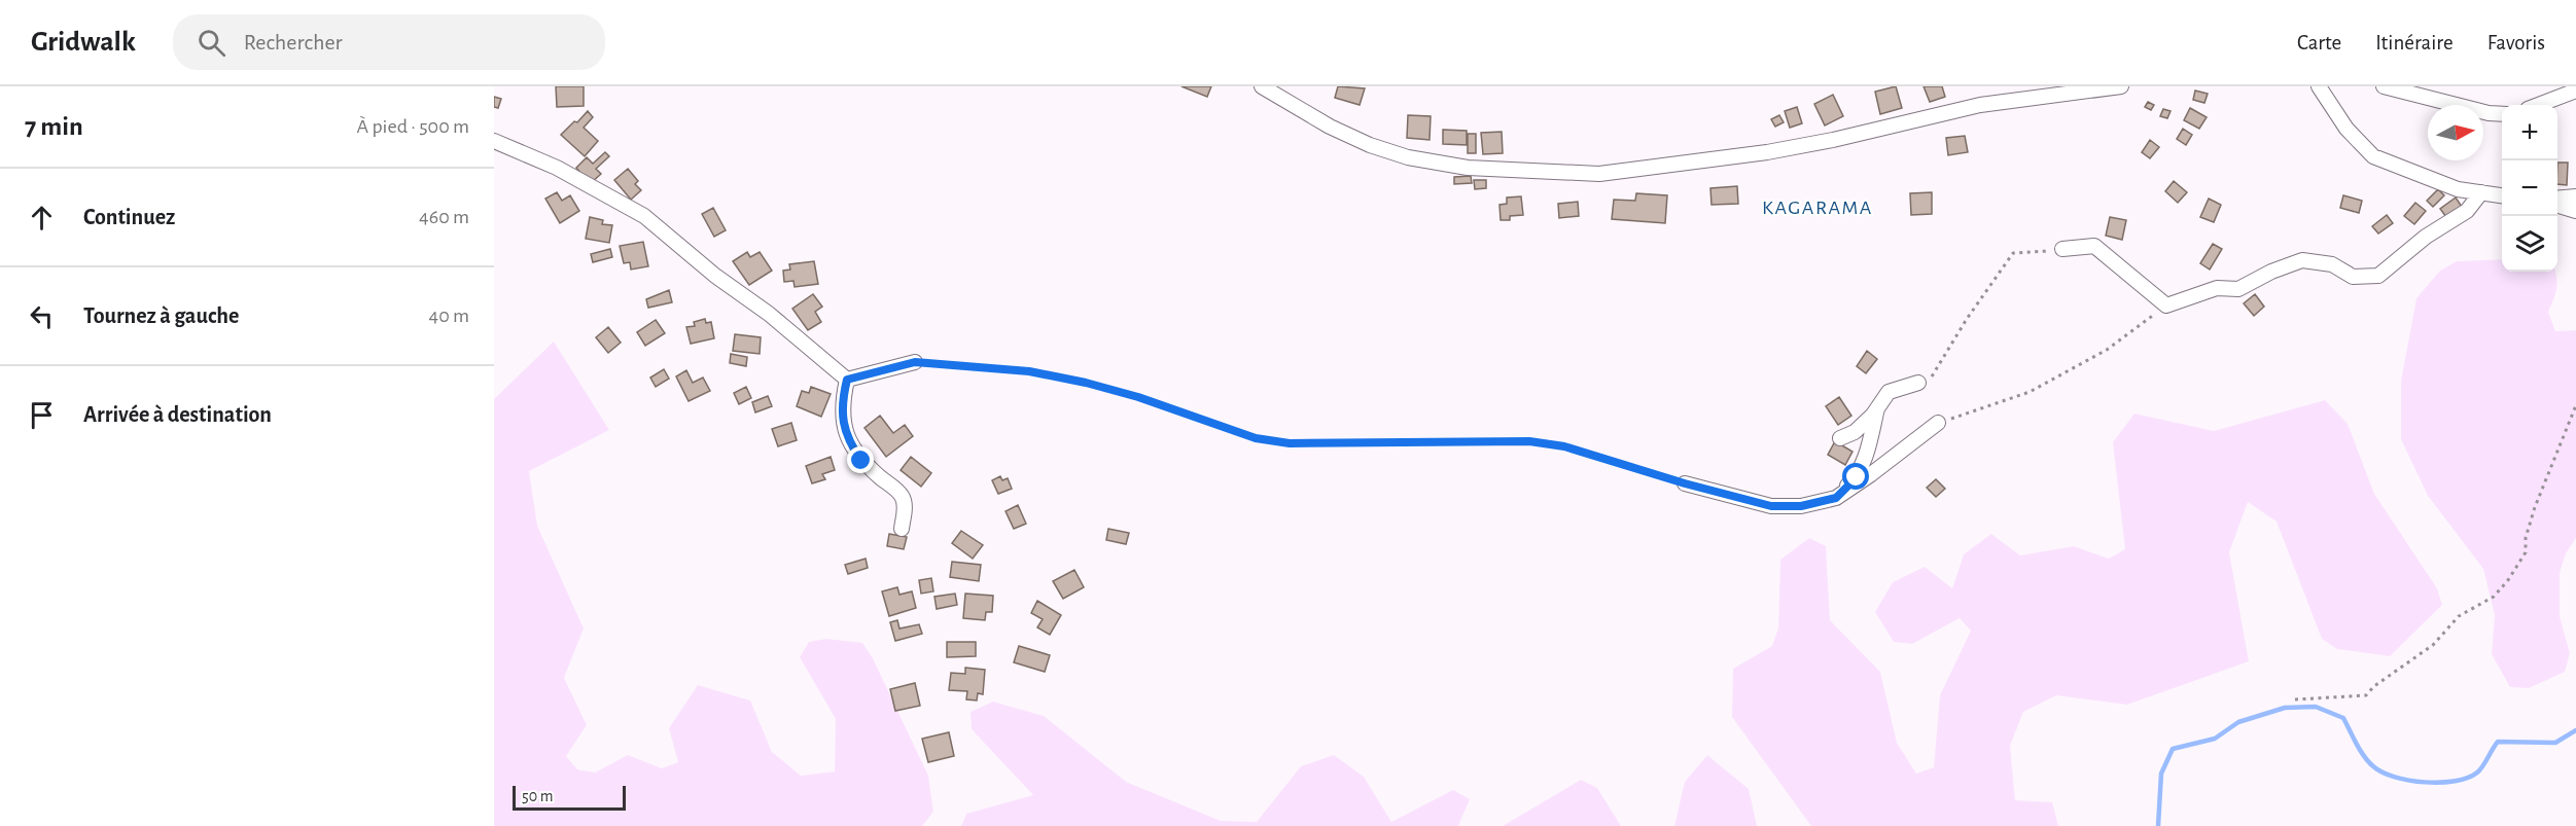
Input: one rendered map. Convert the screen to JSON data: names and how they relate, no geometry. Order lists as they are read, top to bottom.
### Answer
{
  "districts": ["KAGARAMA"],
  "scale_bar": "50 m",
  "north": "right",
  "page": {
    "header": "Gridwalk",
    "search": "Rechercher",
    "nav": ["Carte", "Itinéraire", "Favoris"],
    "heading": ["7 min", "À pied · 500 m"],
    "map_buttons": ["+", "−"],
    "list": [
      ["Continuez", "460 m"],
      ["Tournez à gauche", "40 m"],
      "Arrivée à destination"
    ],
    "scale": "50 m"
  }
}
